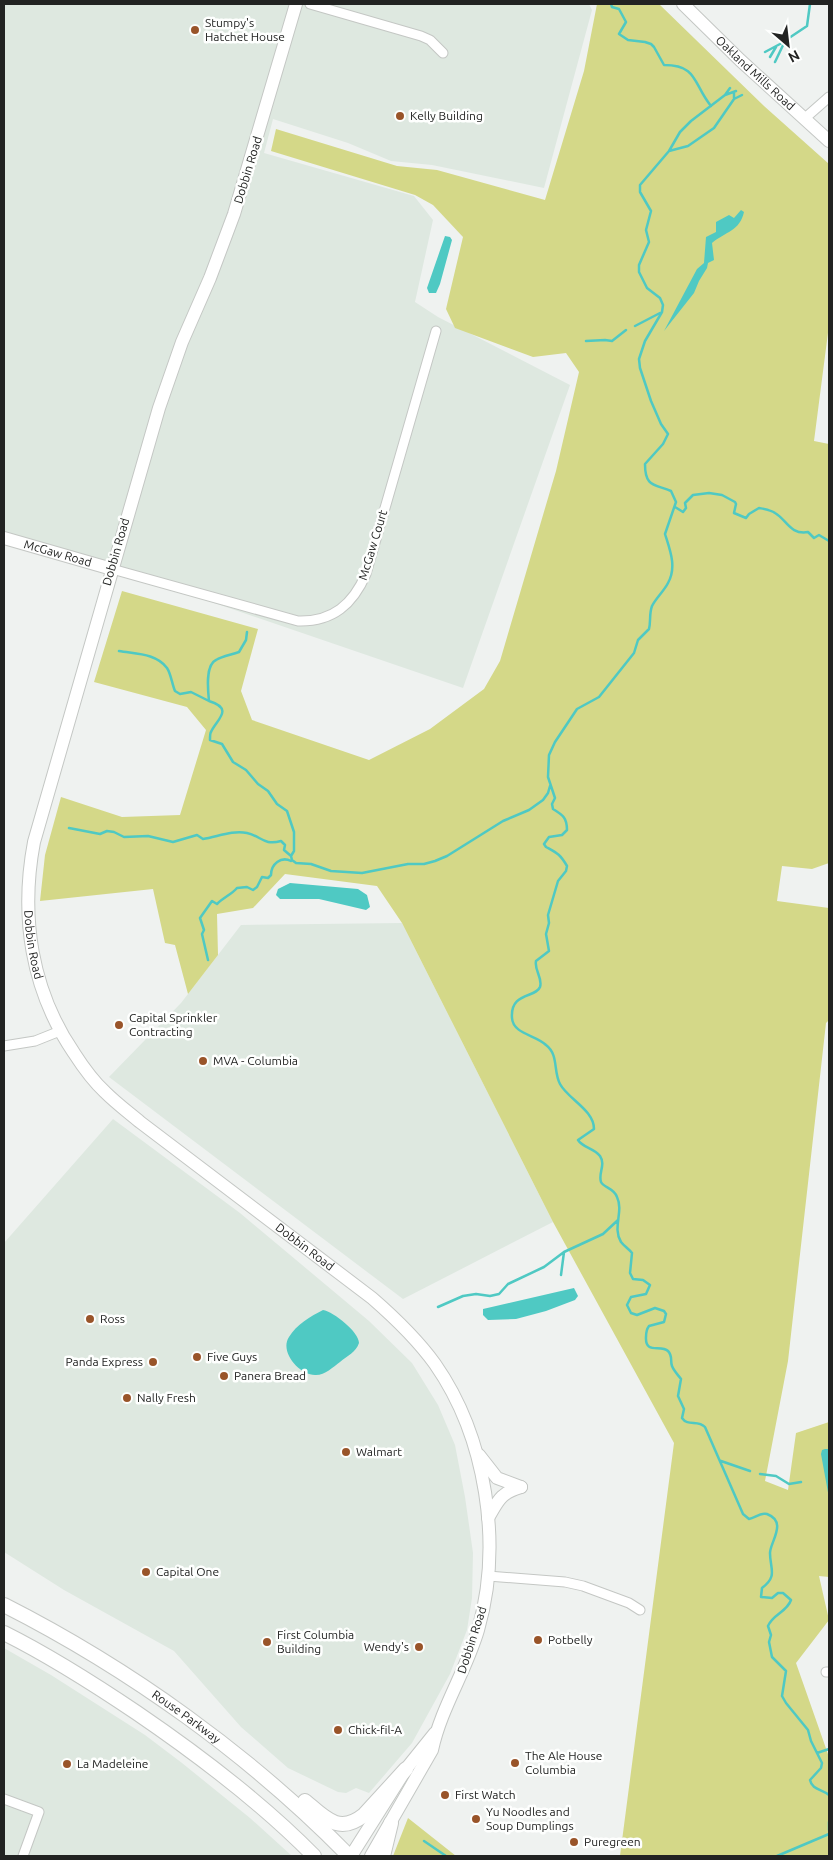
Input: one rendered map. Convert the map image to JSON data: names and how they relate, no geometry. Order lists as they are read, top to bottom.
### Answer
{
  "streets": {
    "main road": ["Rouse Parkway"],
    "street": [
      "Oakland Mills Road",
      "Dobbin Road",
      "McGaw Court",
      "McGaw Road"
    ]
  },
  "crossings": [
    ["Dobbin Road", "McGaw Court"],
    ["Dobbin Road", "McGaw Road"],
    ["Dobbin Road", "Rouse Parkway"],
    ["McGaw Court", "McGaw Road"]
  ],
  "places": [
    "Stumpy's Hatchet House",
    "Kelly Building",
    "Capital Sprinkler Contracting",
    "MVA - Columbia",
    "Ross",
    "Five Guys",
    "Panda Express",
    "Panera Bread",
    "Nally Fresh",
    "Walmart",
    "Capital One",
    "Potbelly",
    "First Columbia Building",
    "Wendy's",
    "Chick-fil-A",
    "The Ale House Columbia",
    "La Madeleine",
    "First Watch",
    "Yu Noodles and Soup Dumplings",
    "Puregreen"
  ],
  "north": "bottom right"
}
